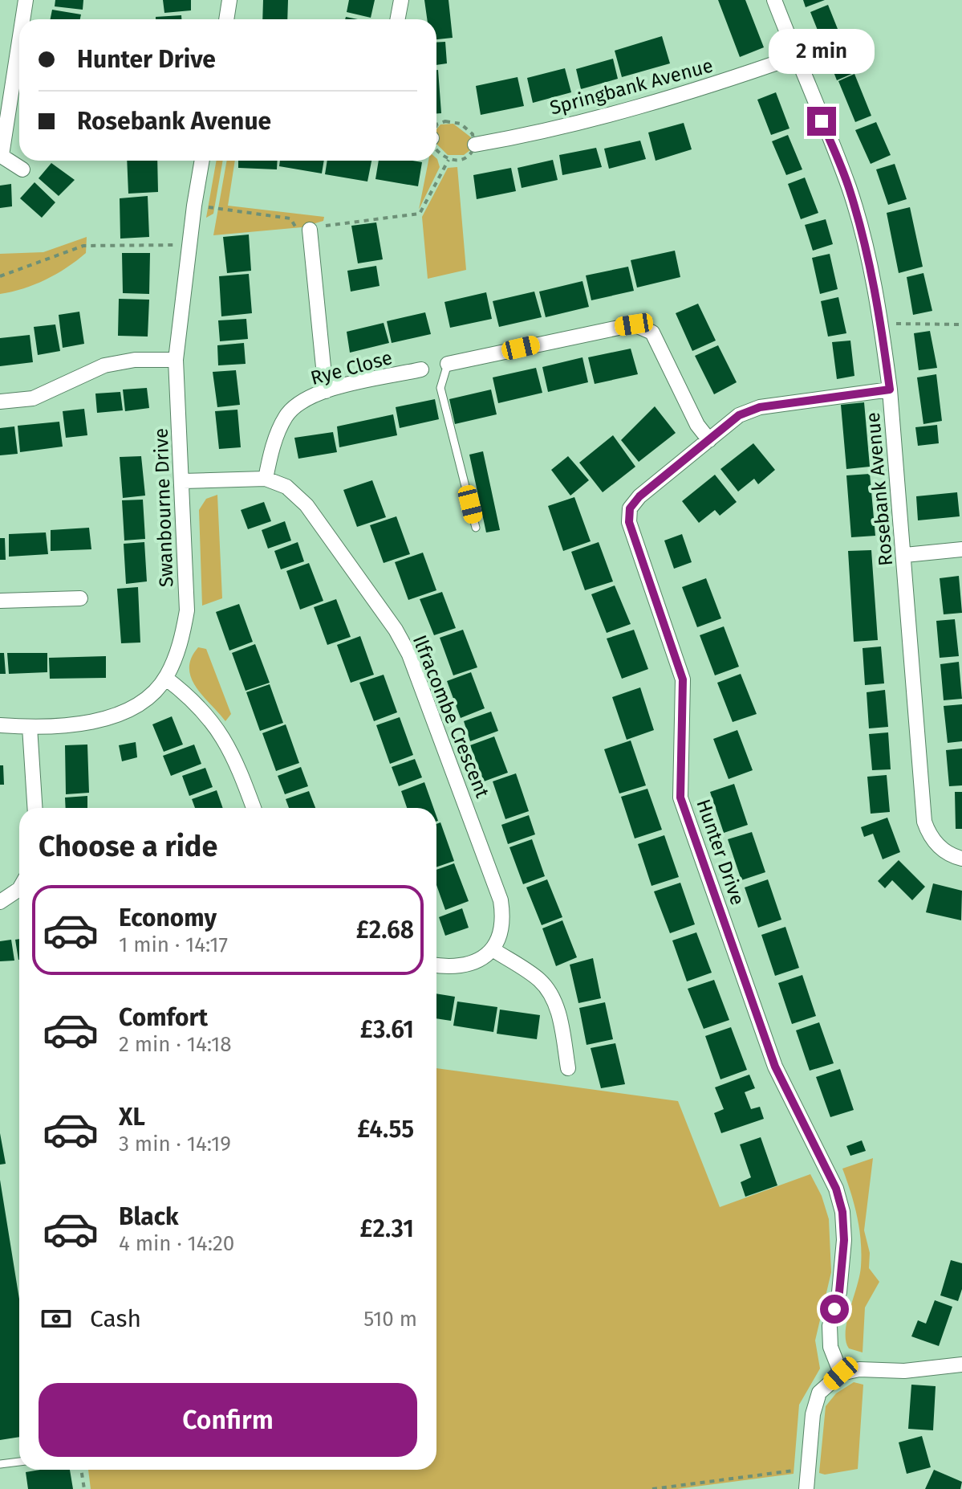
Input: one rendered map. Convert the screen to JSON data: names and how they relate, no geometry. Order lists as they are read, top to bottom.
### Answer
{
  "streets": {
    "street": [
      "Springbank Avenue",
      "Rye Close",
      "Rosebank Avenue",
      "Swanbourne Drive",
      "Ilfracombe Crescent",
      "Hunter Drive"
    ]
  },
  "crossings": [
    ["Springbank Avenue", "Rosebank Avenue"],
    ["Rye Close", "Ilfracombe Crescent"],
    ["Rosebank Avenue", "Hunter Drive"],
    ["Swanbourne Drive", "Ilfracombe Crescent"]
  ],
  "page": {
    "banner": ["Hunter Drive", "Rosebank Avenue"],
    "bubble": "2 min",
    "heading": "Choose a ride",
    "list": [
      {
        "name": "Economy",
        "note": "1 min · 14:17",
        "value": "£2.68"
      },
      {
        "name": "Comfort",
        "note": "2 min · 14:18",
        "value": "£3.61"
      },
      {
        "name": "XL",
        "note": "3 min · 14:19",
        "value": "£4.55"
      },
      {
        "name": "Black",
        "note": "4 min · 14:20",
        "value": "£2.31"
      }
    ],
    "pay": ["Cash", "510 m"],
    "buttons": "Confirm"
  }
}
